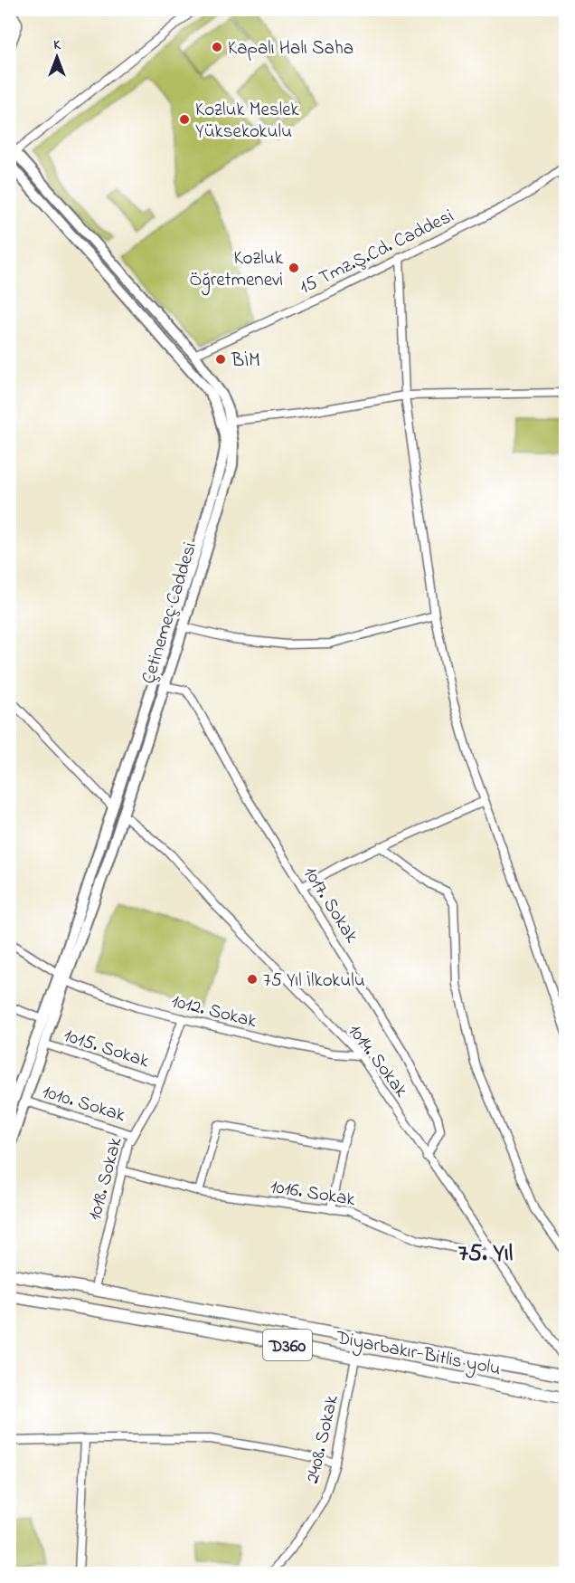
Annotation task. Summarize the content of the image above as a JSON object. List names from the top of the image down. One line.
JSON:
{"streets":{"highway":["D360","Diyarbakır-Bitlis yolu"],"main road":["Çetinemeç Caddesi"],"street":["15 Tmz.Ş.Cd. Caddesi","1017. Sokak","1012. Sokak","1015. Sokak","1014. Sokak","1010. Sokak","1018. Sokak","1016. Sokak","2408. Sokak"]},"crossings":[["15 Tmz.Ş.Cd. Caddesi","Çetinemeç Caddesi"],["Çetinemeç Caddesi","1017. Sokak"],["Çetinemeç Caddesi","1012. Sokak"],["Çetinemeç Caddesi","1015. Sokak"],["Çetinemeç Caddesi","1014. Sokak"],["Çetinemeç Caddesi","1010. Sokak"],["1017. Sokak","1014. Sokak"],["1012. Sokak","1014. Sokak"],["1012. Sokak","1018. Sokak"],["1015. Sokak","1018. Sokak"],["1014. Sokak","1016. Sokak"],["1010. Sokak","1018. Sokak"],["1018. Sokak","1016. Sokak"],["1018. Sokak","Diyarbakır-Bitlis yolu"],["Diyarbakır-Bitlis yolu","2408. Sokak"]],"districts":["75. Yıl"],"places":["Kapalı Halı Saha","Kozluk Meslek Yüksekokulu","Kozluk Öğretmenevi","BİM","75 Yıl İlkokulu"],"north":"top"}
